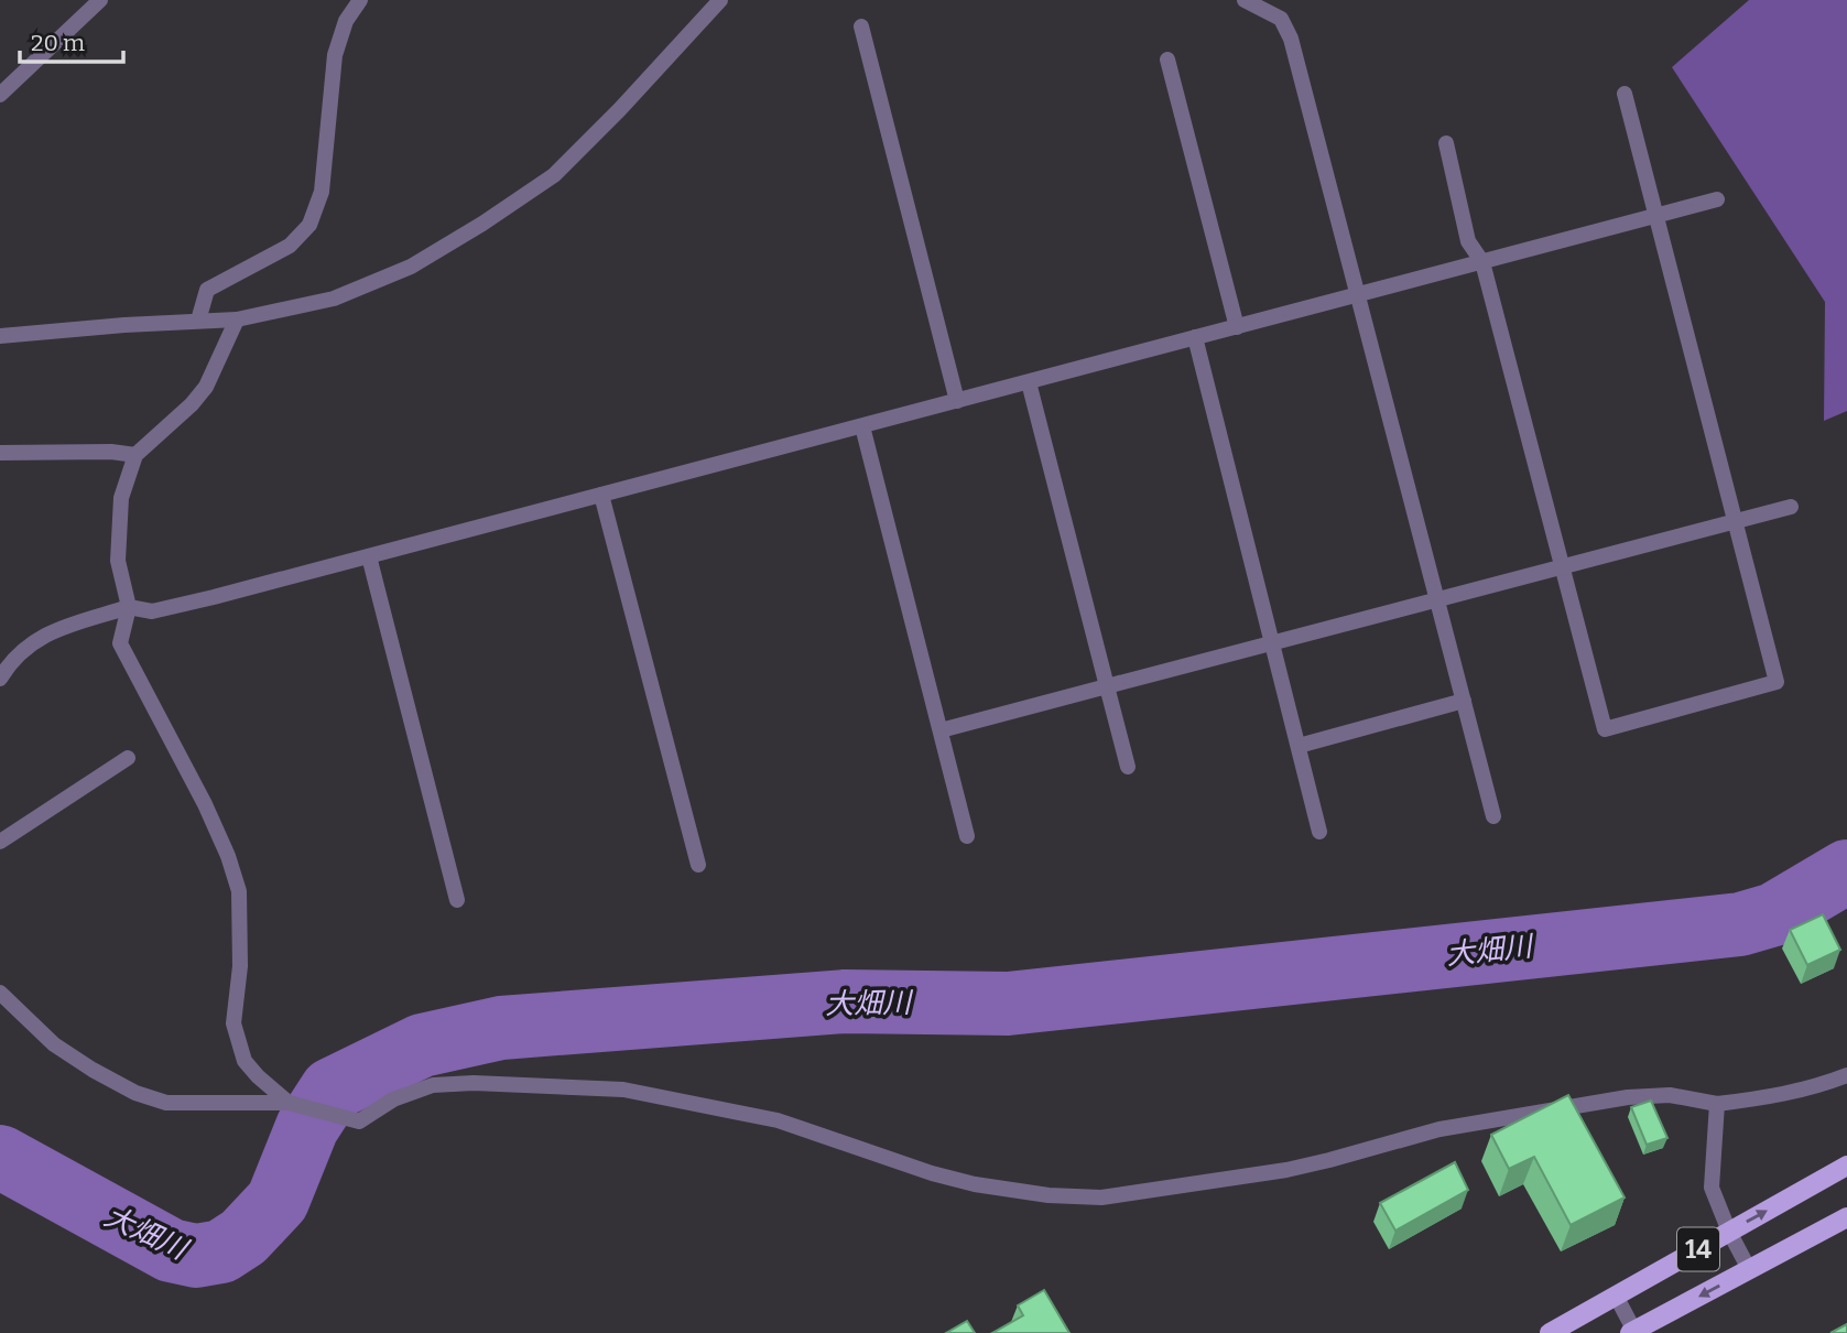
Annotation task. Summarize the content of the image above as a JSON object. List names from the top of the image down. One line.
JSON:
{"streets":{"main road":["14"]},"water":["大畑川"],"scale_bar":"20 m"}
